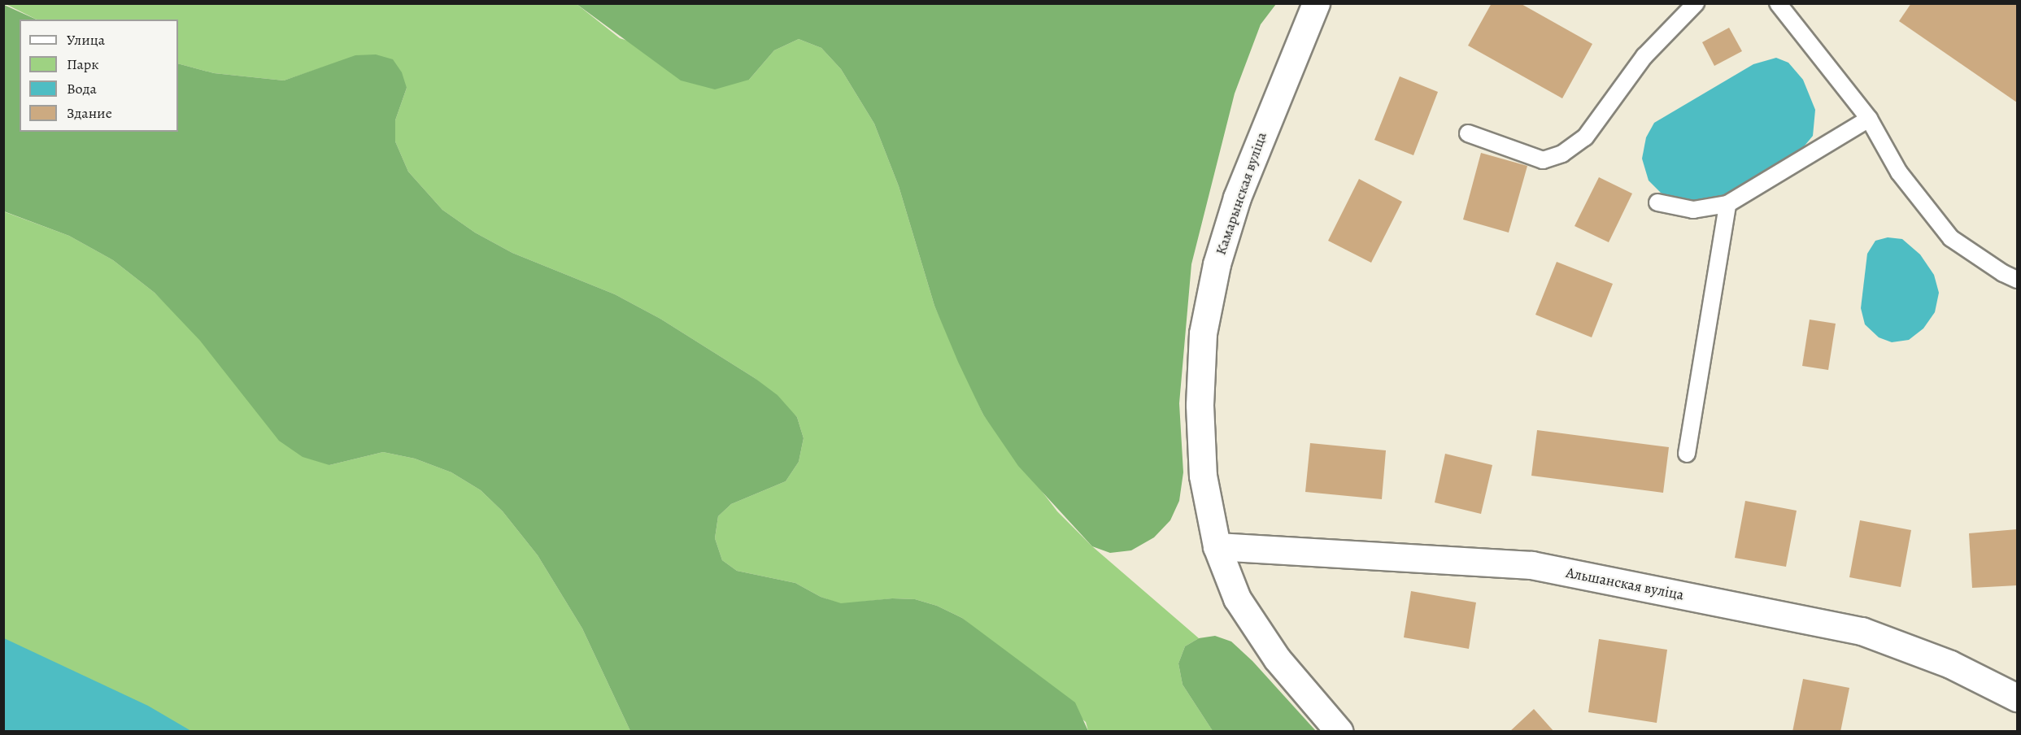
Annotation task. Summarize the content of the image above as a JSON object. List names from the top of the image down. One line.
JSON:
{"streets":{"street":["Камарынская вуліца","Альшанская вуліца"]},"crossings":[["Камарынская вуліца","Альшанская вуліца"]],"legend":["Улица","Парк","Вода","Здание"]}
